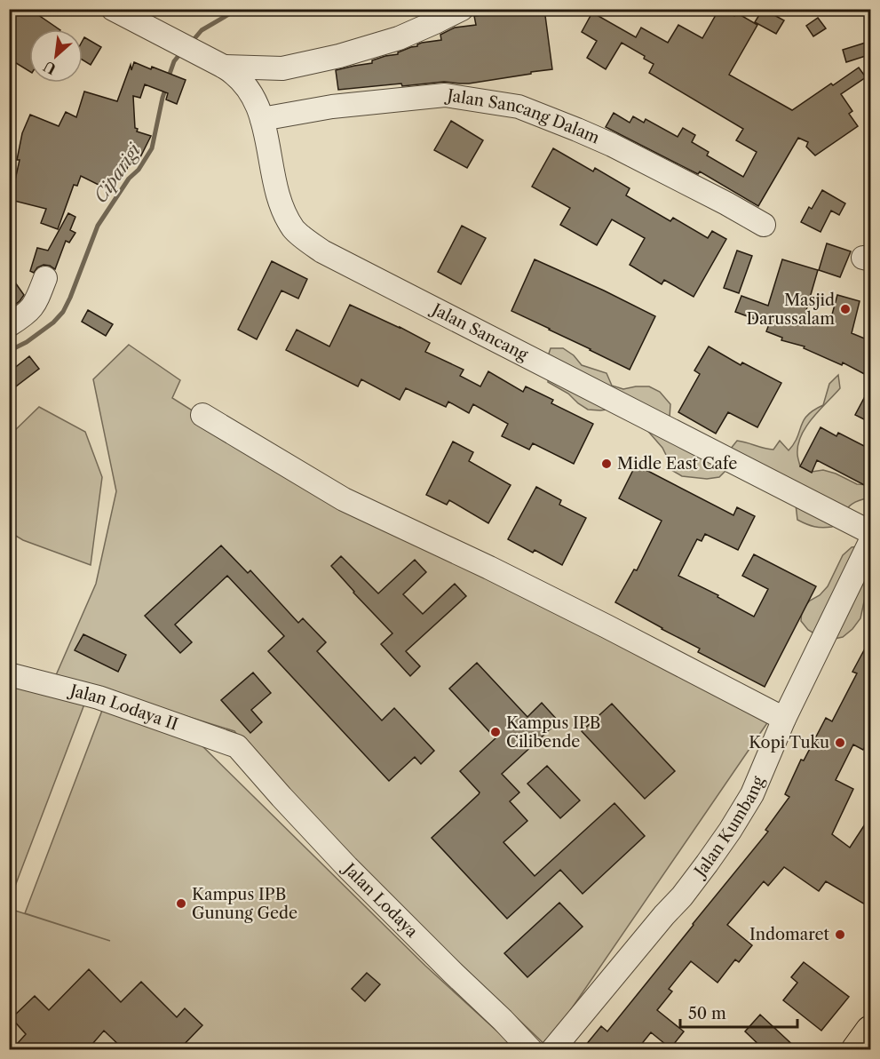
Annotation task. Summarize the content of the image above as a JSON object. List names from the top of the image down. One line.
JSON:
{"streets":{"street":["Jalan Sancang Dalam","Jalan Sancang","Jalan Lodaya II","Jalan Kumbang","Jalan Lodaya"]},"crossings":[["Jalan Sancang Dalam","Jalan Sancang"],["Jalan Lodaya II","Jalan Lodaya"]],"water":["Ciparigi"],"places":["Masjid Darussalam","Midle East Cafe","Kampus IPB Cilibende","Kopi Tuku","Kampus IPB Gunung Gede","Indomaret"],"scale_bar":"50 m","north":"bottom left"}
